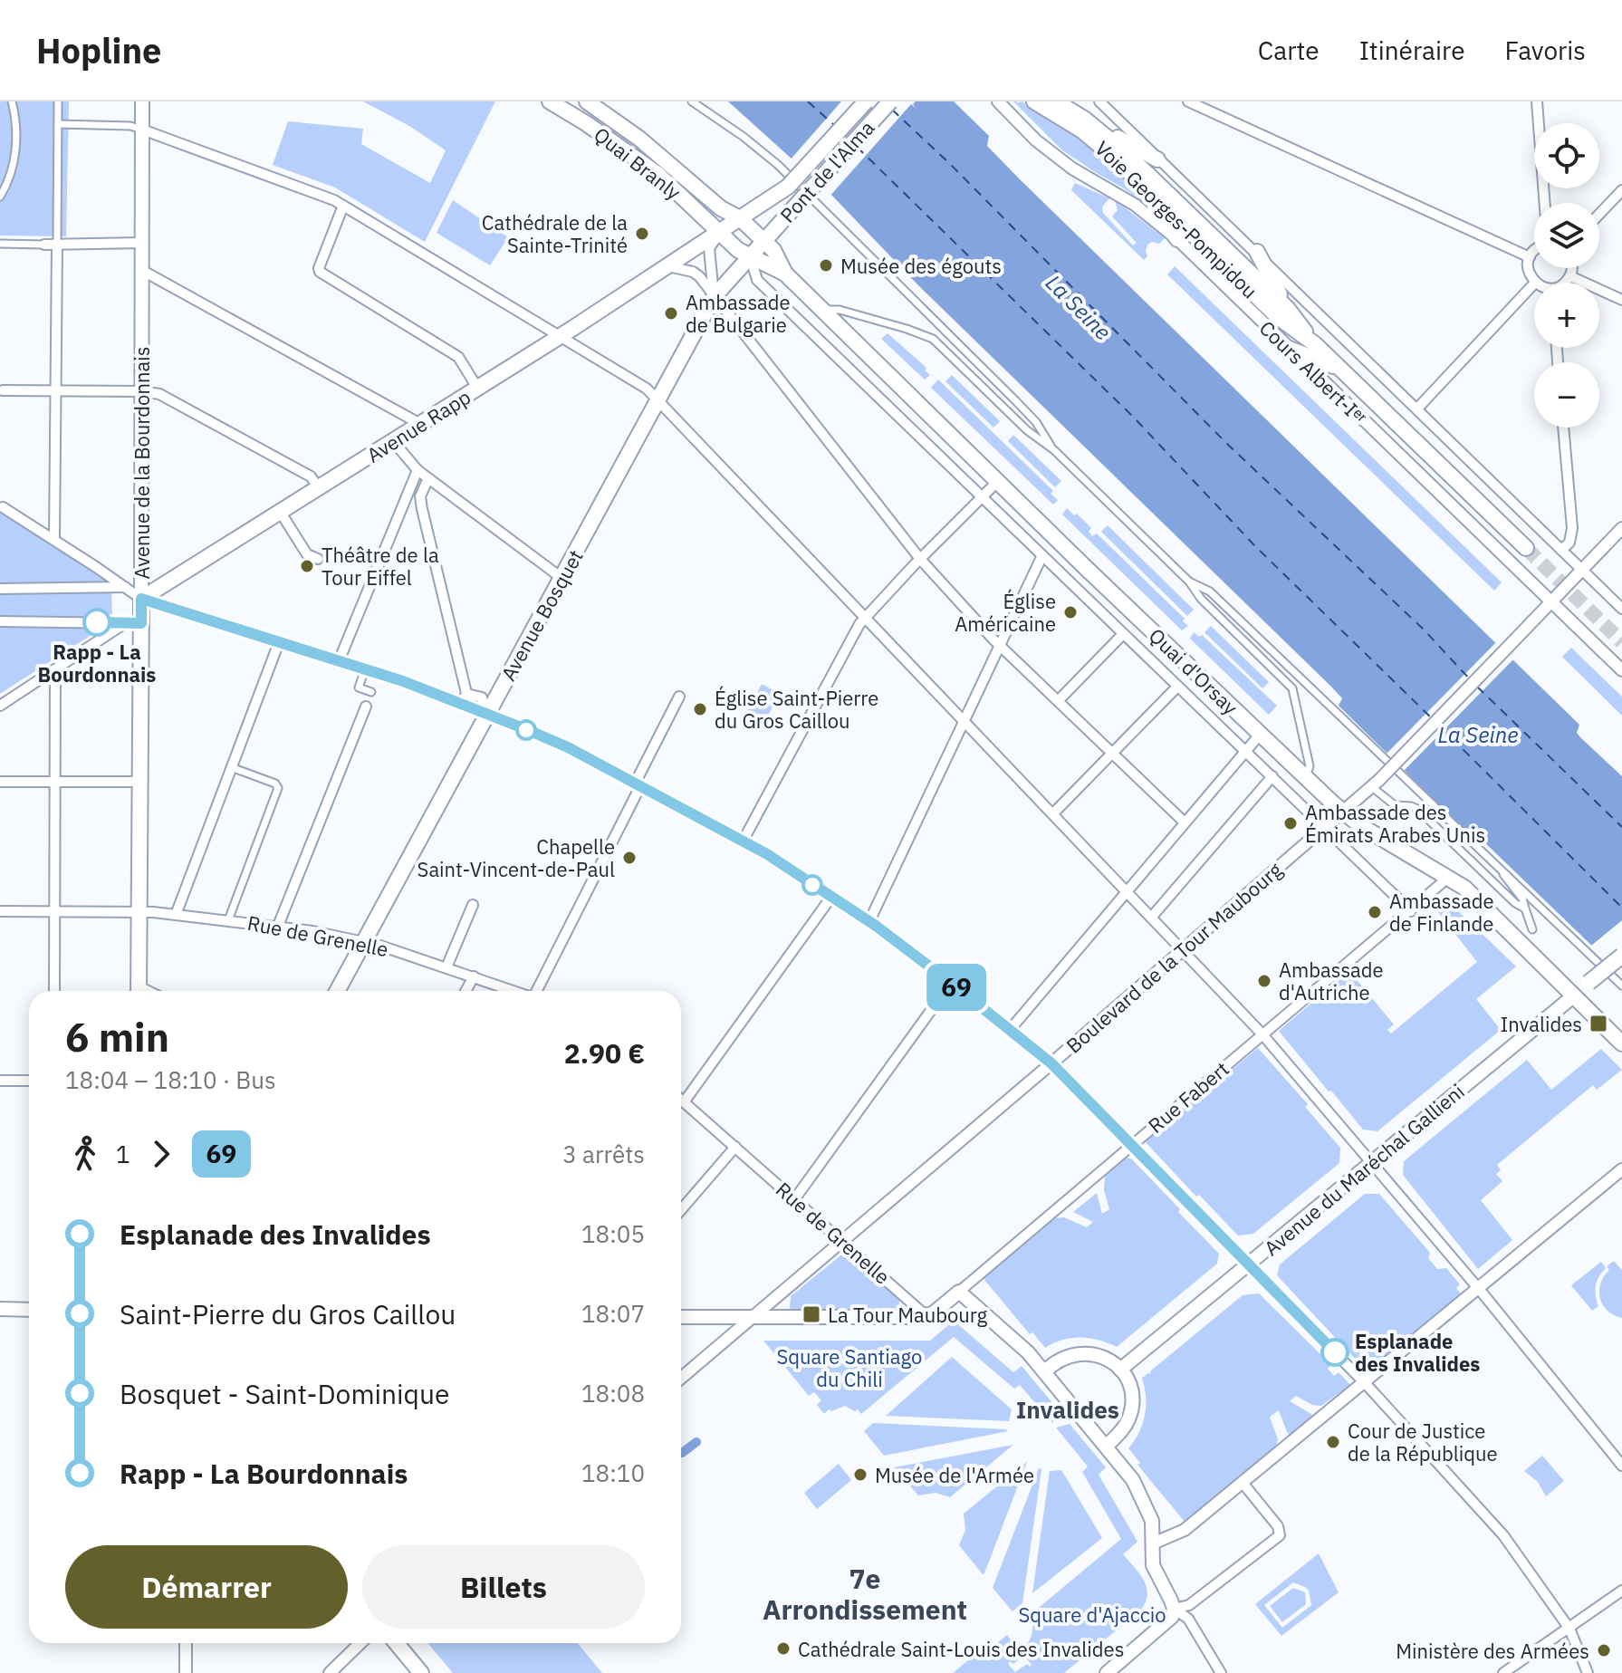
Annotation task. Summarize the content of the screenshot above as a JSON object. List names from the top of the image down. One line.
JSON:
{"streets":{"main road":["Quai Branly","Pont de l'Alma","Voie Georges-Pompidou","Avenue Rapp","Avenue de la Bourdonnais","Avenue Bosquet","Quai d'Orsay","Rue Fabert","Avenue du Maréchal Gallieni"],"street":["Cours Albert-Iᵉʳ","Rue de Grenelle","Boulevard de la Tour Maubourg"]},"crossings":[["Quai Branly","Pont de l'Alma"],["Quai Branly","Avenue Rapp"],["Quai Branly","Avenue Bosquet"],["Quai Branly","Quai d'Orsay"],["Pont de l'Alma","Avenue Rapp"],["Pont de l'Alma","Avenue Bosquet"],["Pont de l'Alma","Quai d'Orsay"],["Cours Albert-Iᵉʳ","Boulevard de la Tour Maubourg"],["Avenue Rapp","Avenue de la Bourdonnais"],["Avenue de la Bourdonnais","Rue de Grenelle"],["Avenue Bosquet","Quai d'Orsay"],["Avenue Bosquet","Rue de Grenelle"],["Quai d'Orsay","Boulevard de la Tour Maubourg"],["Quai d'Orsay","Rue Fabert"],["Quai d'Orsay","Avenue du Maréchal Gallieni"],["Rue de Grenelle","Boulevard de la Tour Maubourg"],["Rue de Grenelle","Rue Fabert"]],"districts":["Invalides","7e Arrondissement"],"water":["La Seine"],"parks":["Square Santiago du Chili","Square d'Ajaccio"],"places":{"other":["Cathédrale de la Sainte-Trinité","Musée des égouts","Ambassade de Bulgarie","Théâtre de la Tour Eiffel","Église Américaine","Rapp - La Bourdonnais","Église Saint-Pierre du Gros Caillou","Ambassade des Émirats Arabes Unis","Chapelle Saint-Vincent-de-Paul","Ambassade de Finlande","Ambassade d'Autriche","Esplanade des Invalides","Cour de Justice de la République","Musée de l'Armée","Cathédrale Saint-Louis des Invalides","Ministère des Armées"],"transit":["Invalides","La Tour Maubourg"]},"lines":["bus line 69"],"page":{"header":"Hopline","nav":["Carte","Itinéraire","Favoris"],"on_map":"69","map_buttons":["+","−"],"heading":["6 min","18:04 – 18:10 · Bus","2.90 €"],"legs":["1","69","3 arrêts"],"list":[{"name":"Esplanade des Invalides","value":"18:05"},{"name":"Saint-Pierre du Gros Caillou","value":"18:07"},{"name":"Bosquet - Saint-Dominique","value":"18:08"},{"name":"Rapp - La Bourdonnais","value":"18:10"}],"buttons":["Démarrer","Billets"]}}
